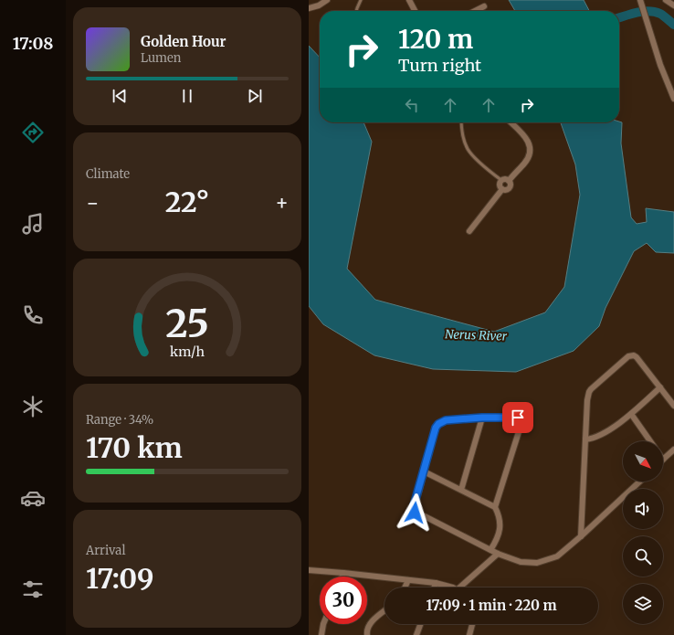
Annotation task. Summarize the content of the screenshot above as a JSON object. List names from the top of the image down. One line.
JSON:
{"water":["Nerus River"],"north":"bottom right","page":{"tabs":"17:08","turn":["120 m","Turn right"],"song":["Golden Hour","Lumen"],"tile":["Climate",["Range · 34%","170 km"],["Arrival","17:09"]],"heat":["−","22°","+"],"limit":"30","trip":"17:09 · 1 min · 220 m","gauge":["25","km/h"]}}
